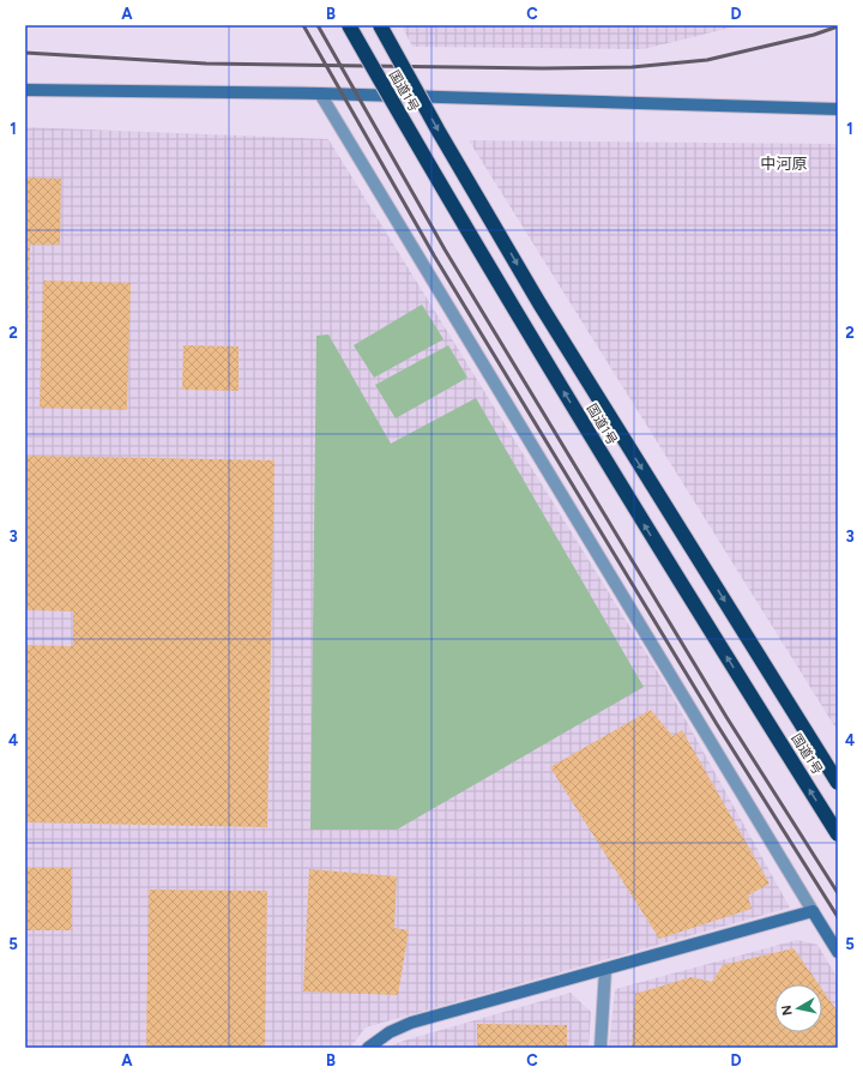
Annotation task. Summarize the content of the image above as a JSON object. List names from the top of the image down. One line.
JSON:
{"streets":{"highway":["国道1号"]},"districts":["中河原"],"north":"left","grid":{"columns":["A","B","C","D"],"rows":["1","2","3","4","5"]}}
